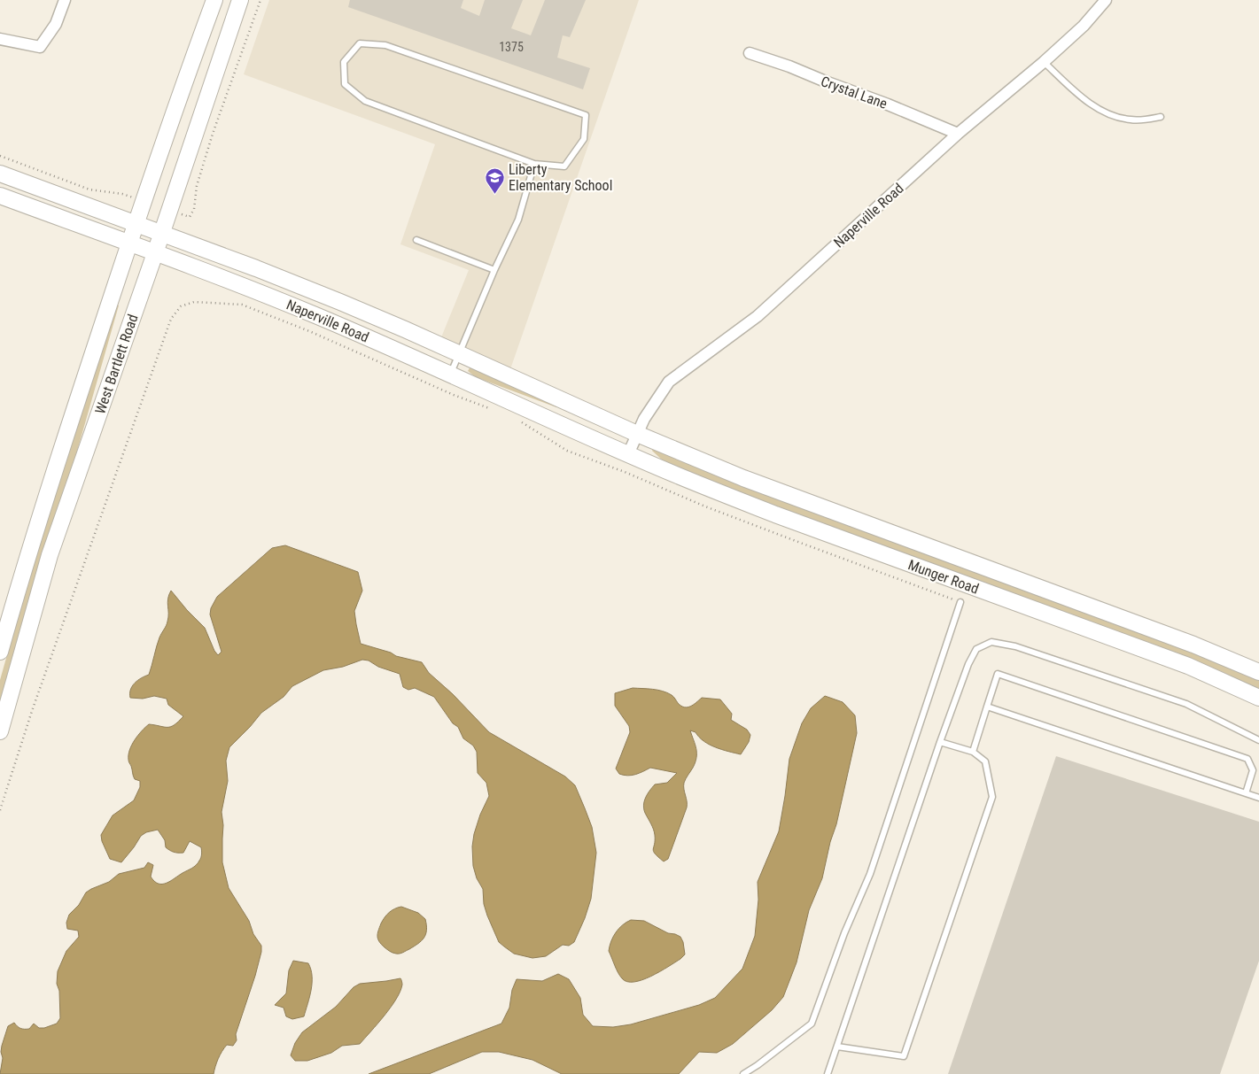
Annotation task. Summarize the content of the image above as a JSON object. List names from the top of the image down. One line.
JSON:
{"streets":{"street":["Crystal Lane","Naperville Road","West Bartlett Road","Munger Road"]},"crossings":[["Crystal Lane","Naperville Road"],["Naperville Road","West Bartlett Road"],["Naperville Road","Munger Road"]],"places":{"school or university":["Liberty Elementary School"]},"house_numbers":["1375"]}
